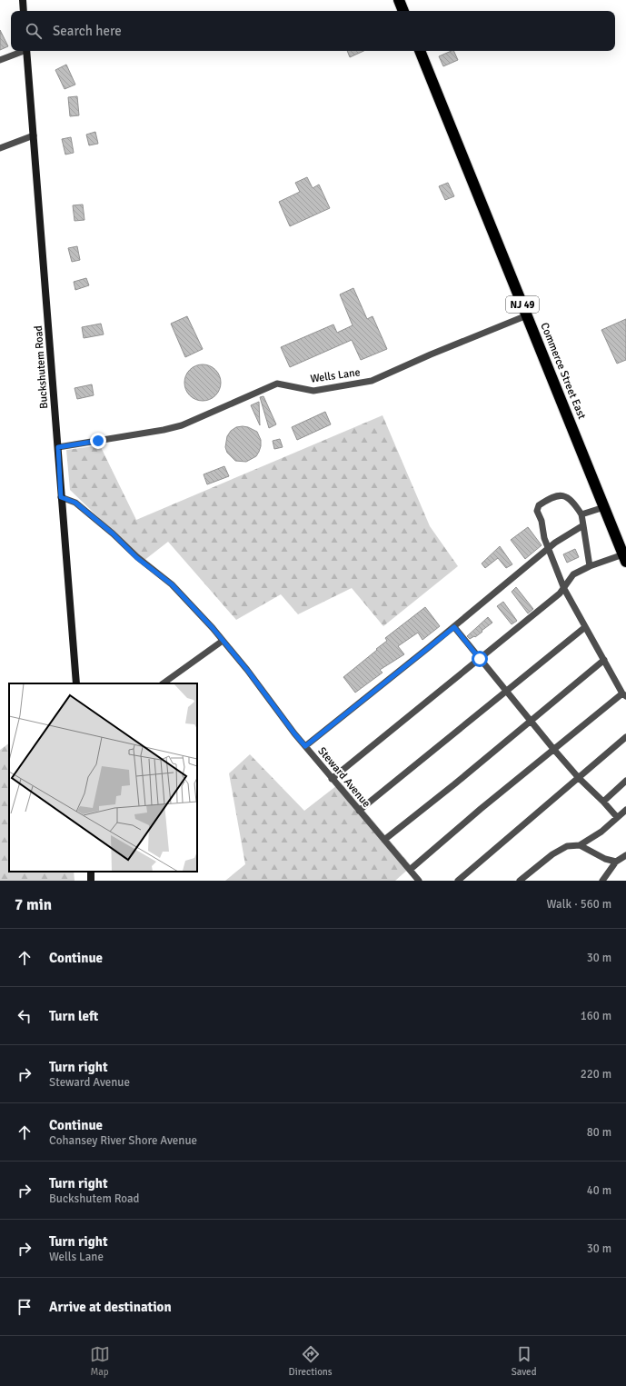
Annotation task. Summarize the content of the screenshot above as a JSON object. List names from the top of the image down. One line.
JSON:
{"streets":{"highway":["NJ 49","Commerce Street East"],"main road":["Buckshutem Road"],"street":["Wells Lane","Steward Avenue"]},"crossings":[["Buckshutem Road","Wells Lane"],["Buckshutem Road","Steward Avenue"],["Commerce Street East","Wells Lane"]],"page":{"search":"Search here","heading":["7 min","Walk · 560 m"],"list":[["Continue","30 m"],["Turn left","160 m"],["Turn right","Steward Avenue","220 m"],["Continue","Cohansey River Shore Avenue","80 m"],["Turn right","Buckshutem Road","40 m"],["Turn right","Wells Lane","30 m"],"Arrive at destination"],"nav":["Map","Directions","Saved"]}}
